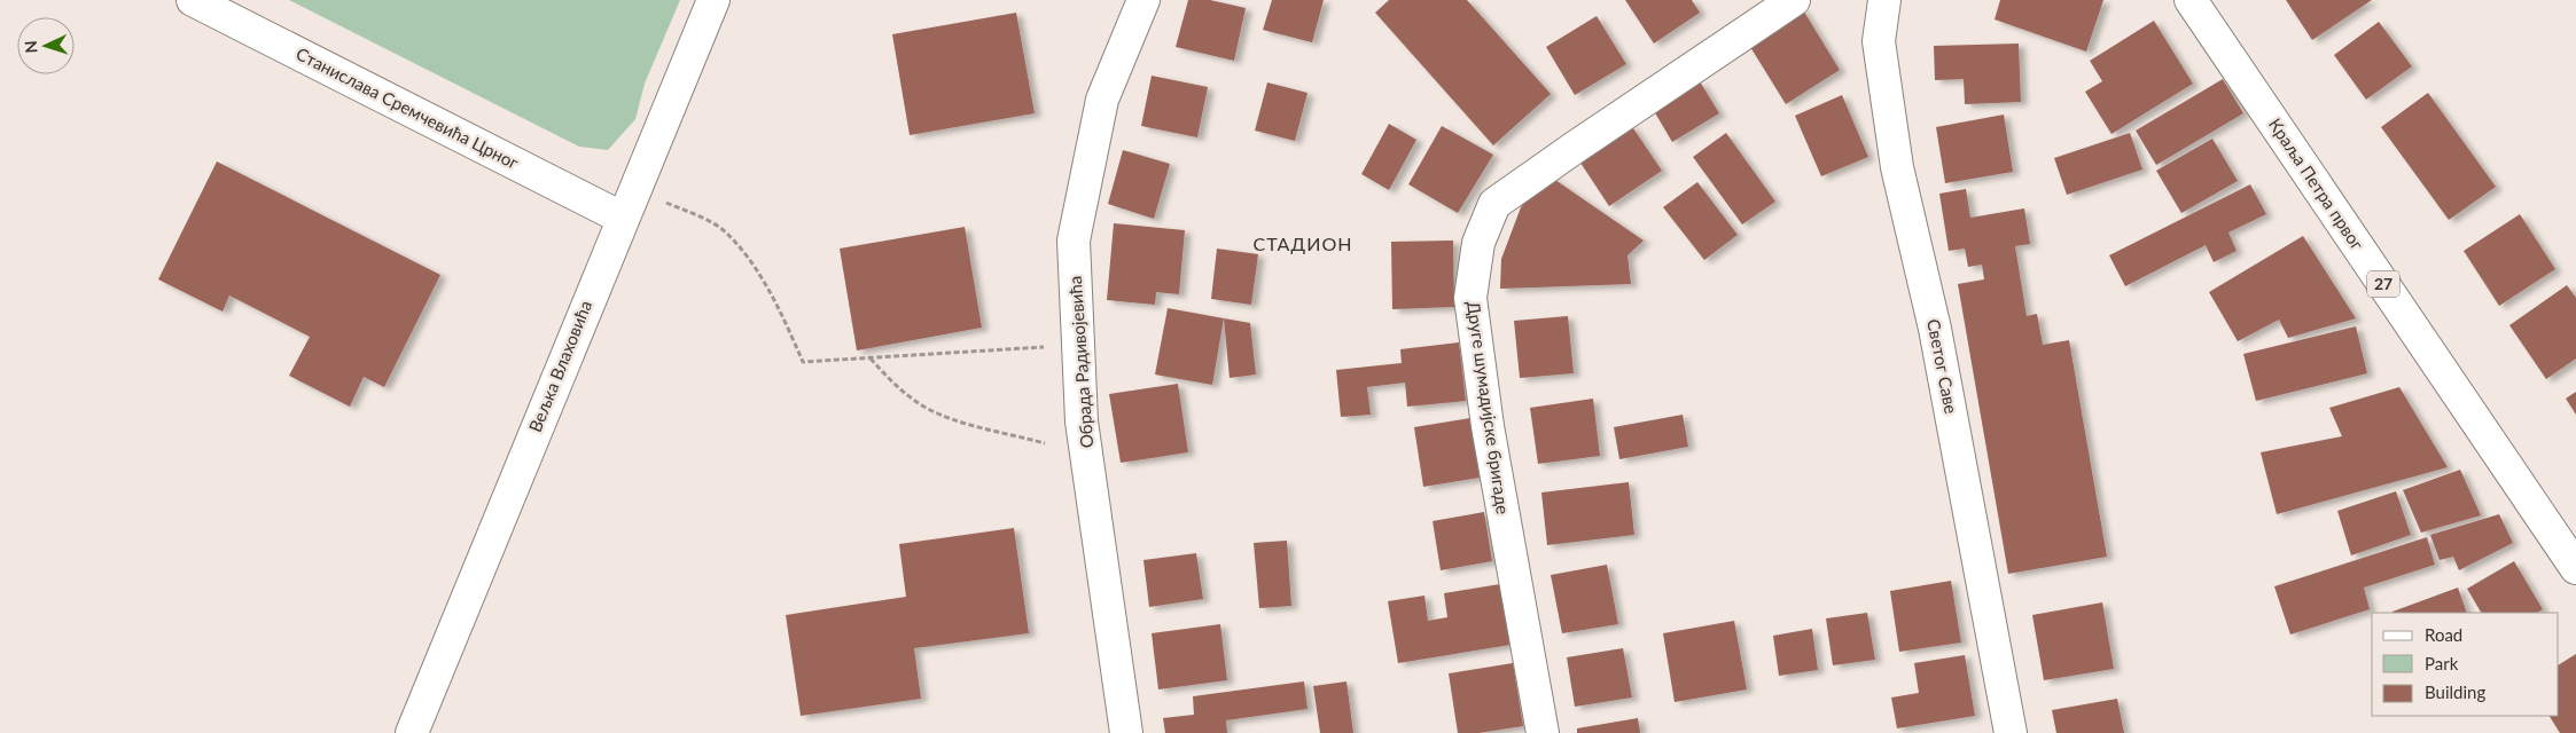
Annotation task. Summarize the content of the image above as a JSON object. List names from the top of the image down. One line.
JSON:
{"streets":{"street":["Станислава Сремчевића Црног","Краља Петра првог","27","Обрада Радивојевића","Вељка Влаховића","Светог Саве","Друге шумадијске бригаде"]},"crossings":[["Станислава Сремчевића Црног","Вељка Влаховића"]],"districts":["СТАДИОН"],"legend":["Road","Park","Building"],"north":"left"}
